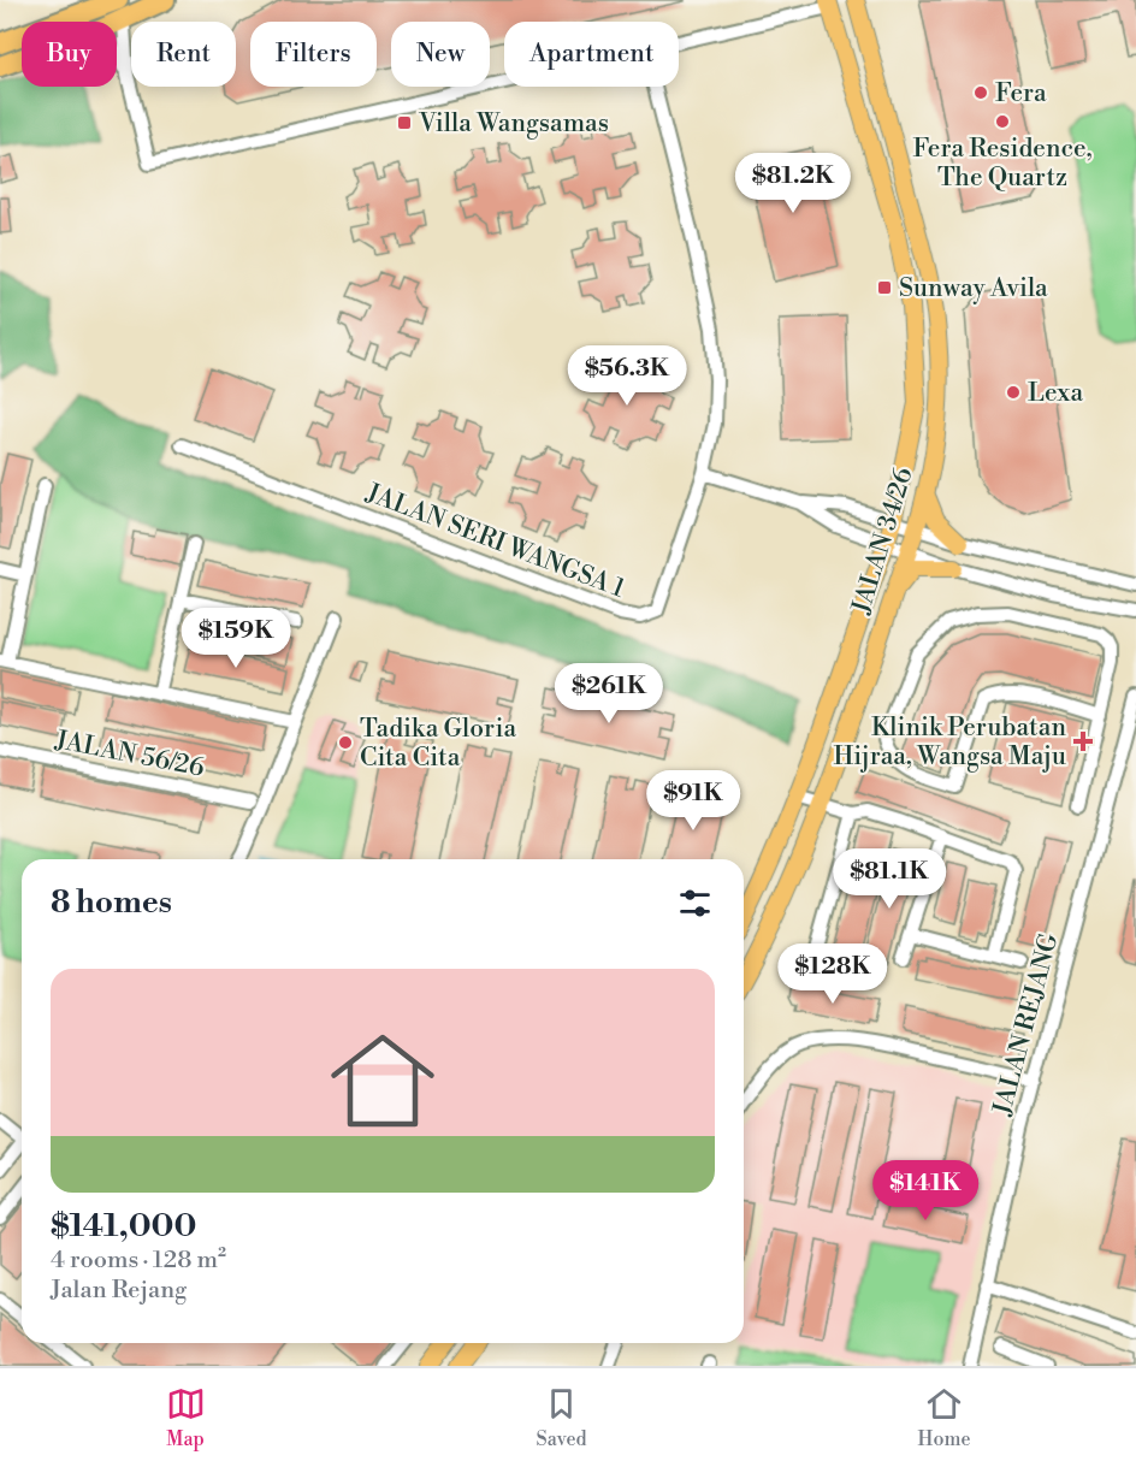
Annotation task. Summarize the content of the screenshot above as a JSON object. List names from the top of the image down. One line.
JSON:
{"streets":{"main road":["JALAN 34/26"],"street":["JALAN SERI WANGSA 1","JALAN 56/26","JALAN REJANG"]},"places":{"other":["Fera","Fera Residence, The Quartz","Lexa","Tadika Gloria Cita Cita"],"transit":["Villa Wangsamas","Sunway Avila"],"health":["Klinik Perubatan Hijraa, Wangsa Maju"]},"page":{"chip":["Buy","Rent","Filters","New","Apartment"],"price":["$81.2K","$56.3K","$159K","$261K","$91K","$81.1K","$128K","$141K"],"heading":"8 homes","list":[{"name":"$141,000","note":"4 rooms · 128 m² · Jalan Rejang"}],"tabs":["Map","Saved","Home"]}}
